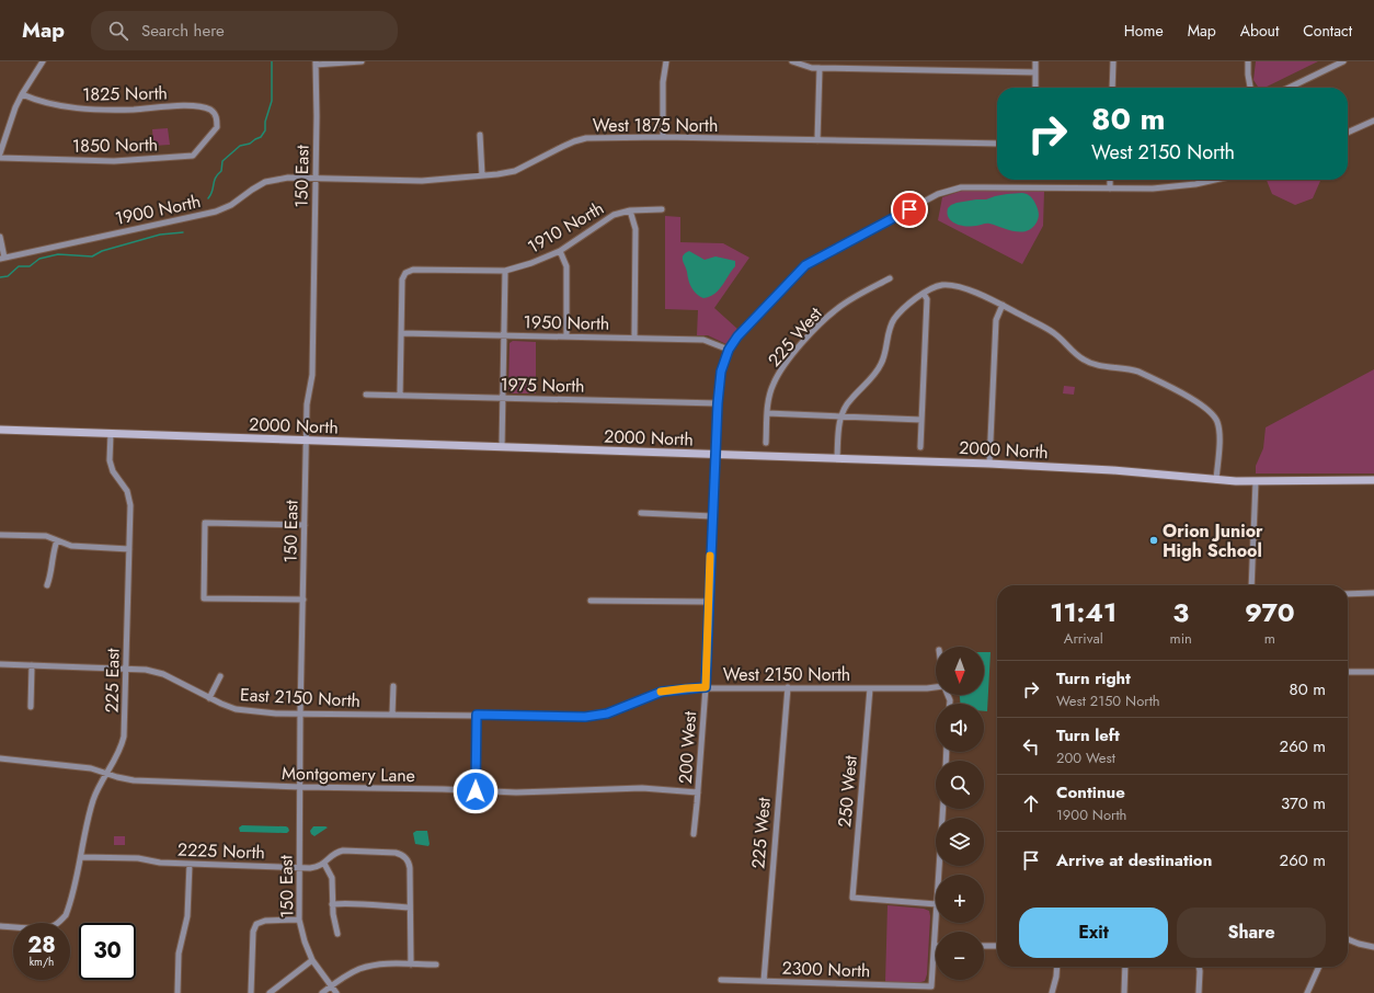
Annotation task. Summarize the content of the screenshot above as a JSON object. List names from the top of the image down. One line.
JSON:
{"streets":{"street":["1825 North","West 1875 North","1850 North","150 East","1900 North","1910 North","1950 North","225 West","1975 North","2000 North","West 2150 North","225 East","East 2150 North","200 West","Montgomery Lane","250 West","2225 North","2300 North"]},"crossings":[["1825 North","1850 North"],["West 1875 North","150 East"],["West 1875 North","1900 North"],["150 East","1900 North"],["150 East","2000 North"],["150 East","East 2150 North"],["150 East","Montgomery Lane"],["150 East","2225 North"],["1910 North","1950 North"],["1950 North","200 West"],["225 West","West 2150 North"],["225 West","2300 North"],["1975 North","200 West"],["2000 North","225 East"],["2000 North","200 West"],["West 2150 North","East 2150 North"],["West 2150 North","200 West"],["West 2150 North","250 West"],["225 East","East 2150 North"],["225 East","Montgomery Lane"],["225 East","2225 North"],["200 West","Montgomery Lane"]],"places":["Orion Junior High School"],"north":"bottom","page":{"header":"Map","search":"Search here","nav":["Home","Map","About","Contact"],"turn":["80 m","West 2150 North"],"eta":["11:41","Arrival","3","min","970","m"],"map_buttons":["+","−"],"list":[{"name":"Turn right","note":"West 2150 North","value":"80 m"},{"name":"Turn left","note":"200 West","value":"260 m"},{"name":"Continue","note":"1900 North","value":"370 m"},{"name":"Arrive at destination","value":"260 m"}],"buttons":["Exit","Share"],"speed":"28 km/h","limit":"30"}}
